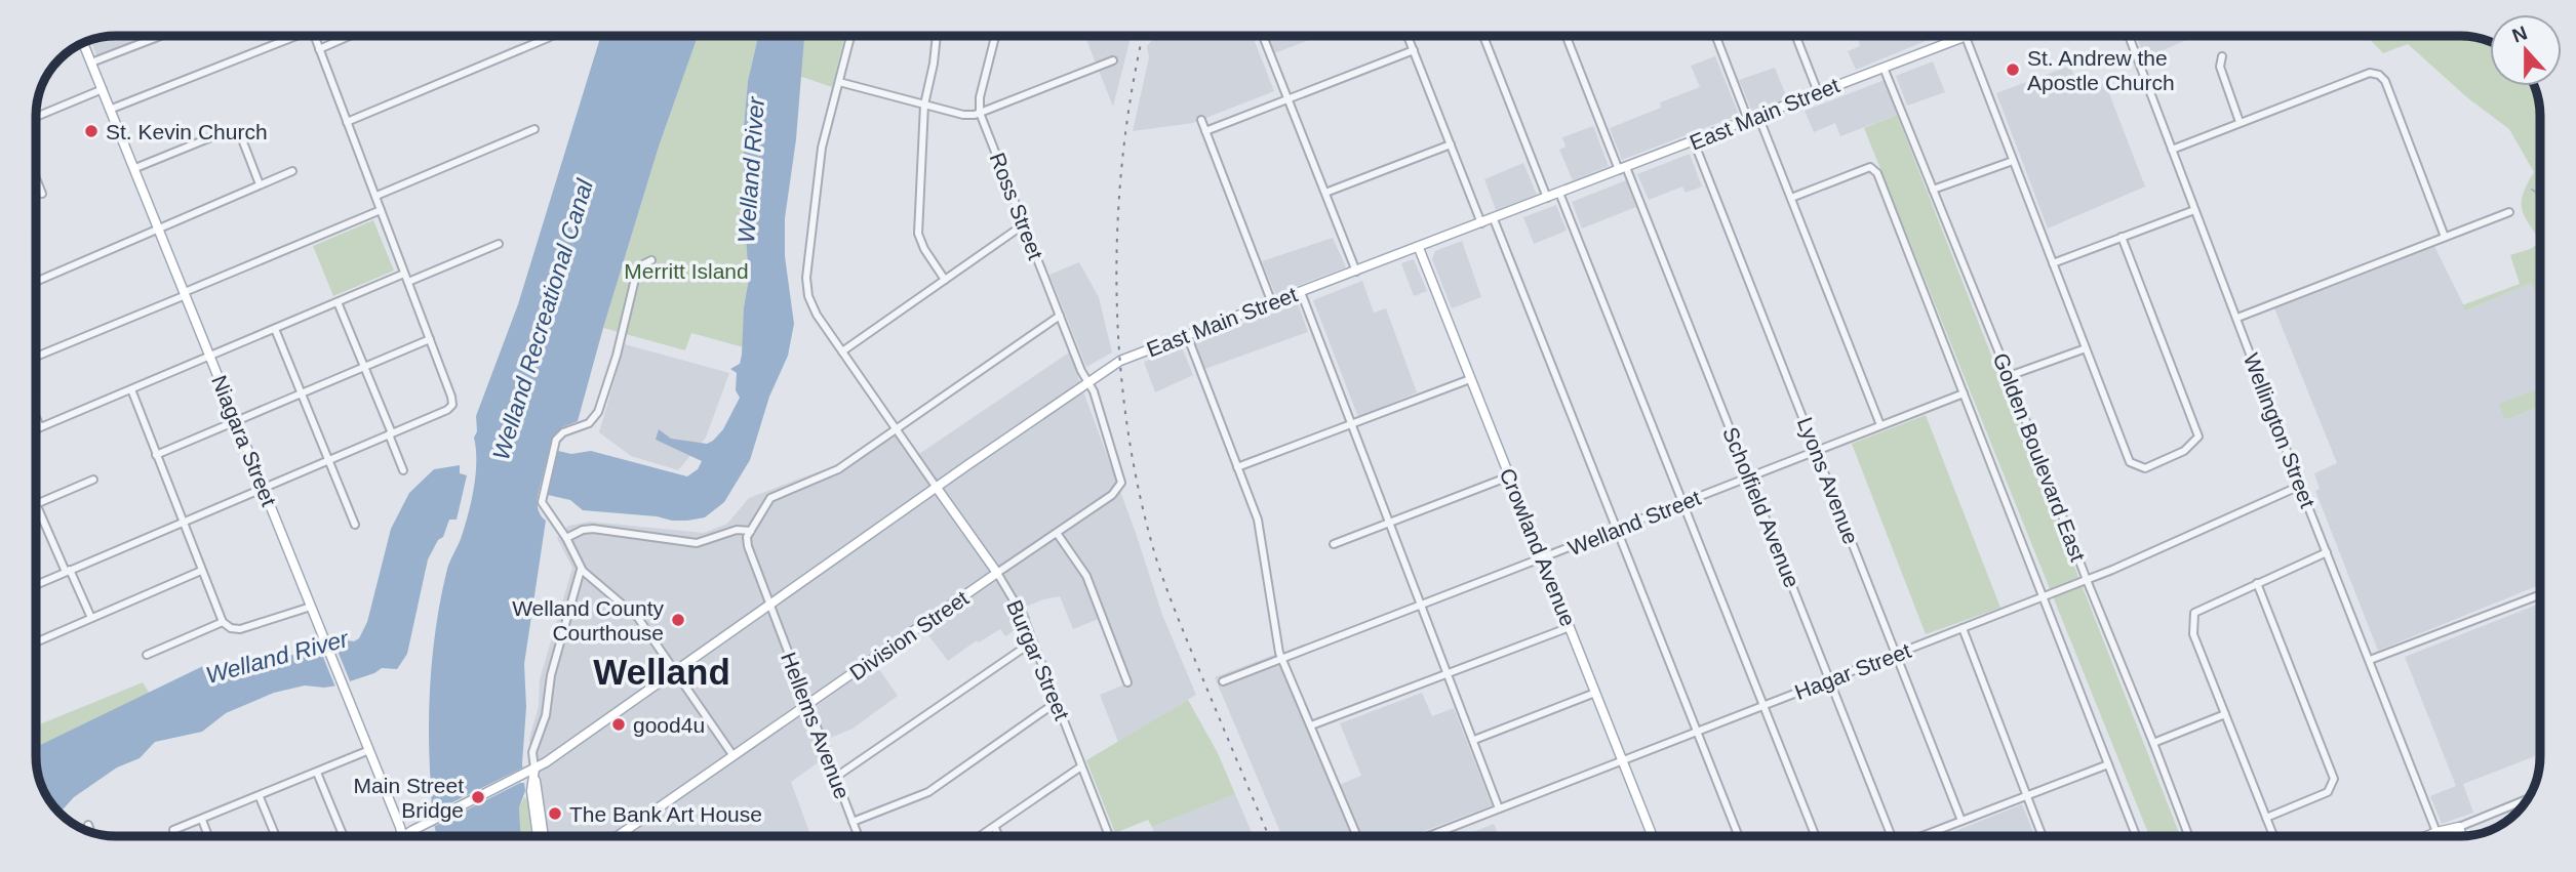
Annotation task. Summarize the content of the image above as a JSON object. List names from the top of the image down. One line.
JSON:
{"streets":{"main road":["East Main Street","Niagara Street","Crowland Avenue","Division Street","Burgar Street"],"street":["Ross Street","Wellington Street","Golden Boulevard East","Lyons Avenue","Scholfield Avenue","Welland Street","Hagar Street","Hellems Avenue"]},"crossings":[["East Main Street","Ross Street"],["East Main Street","Golden Boulevard East"],["East Main Street","Lyons Avenue"],["East Main Street","Scholfield Avenue"],["East Main Street","Crowland Avenue"],["East Main Street","Division Street"],["East Main Street","Burgar Street"],["East Main Street","Hellems Avenue"],["Ross Street","Division Street"],["Wellington Street","Hagar Street"],["Golden Boulevard East","Hagar Street"],["Lyons Avenue","Welland Street"],["Lyons Avenue","Hagar Street"],["Scholfield Avenue","Welland Street"],["Scholfield Avenue","Hagar Street"],["Welland Street","Crowland Avenue"],["Crowland Avenue","Hagar Street"],["Division Street","Burgar Street"],["Division Street","Hellems Avenue"]],"districts":["Welland"],"water":["Welland River","Welland Recreational Canal"],"parks":["Merritt Island"],"places":["St. Andrew the Apostle Church","St. Kevin Church","Welland County Courthouse","good4u","Main Street Bridge","The Bank Art House"],"north":"top"}
